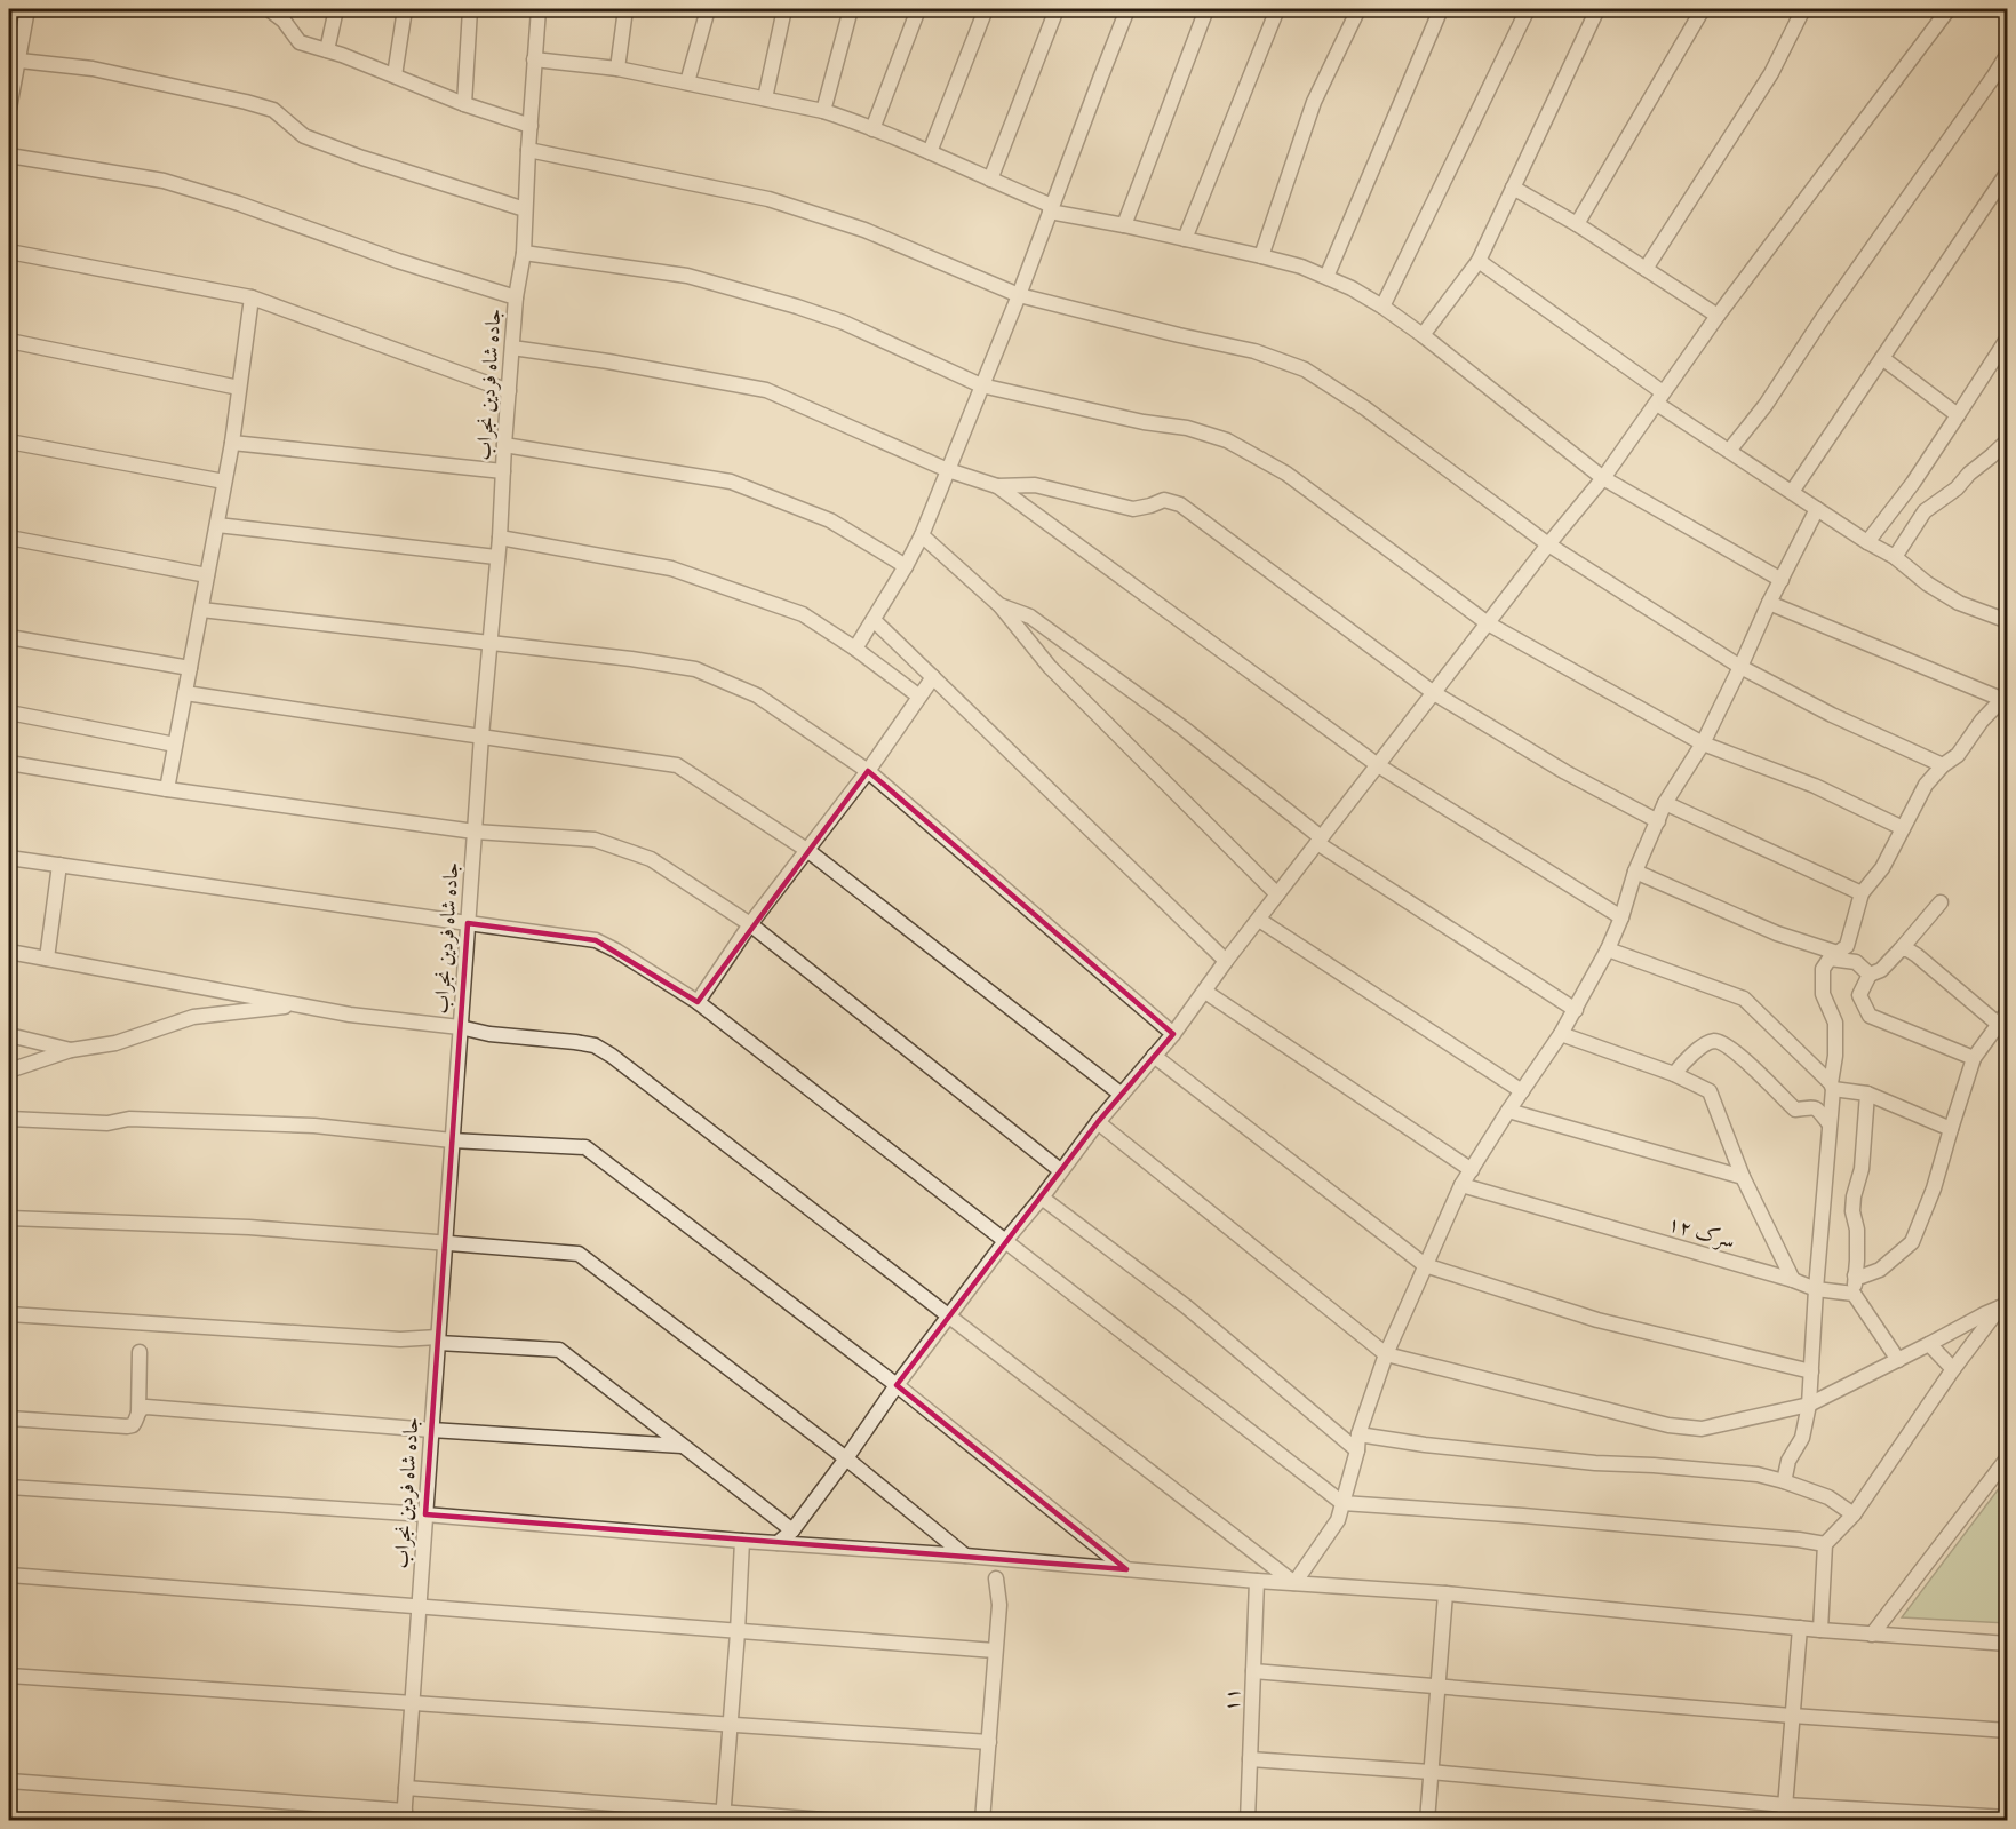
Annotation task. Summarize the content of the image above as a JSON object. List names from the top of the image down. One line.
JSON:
{"streets":{"street":["جاده شاه فردین نجراب","سرک ۱۲","۱۱"]}}
